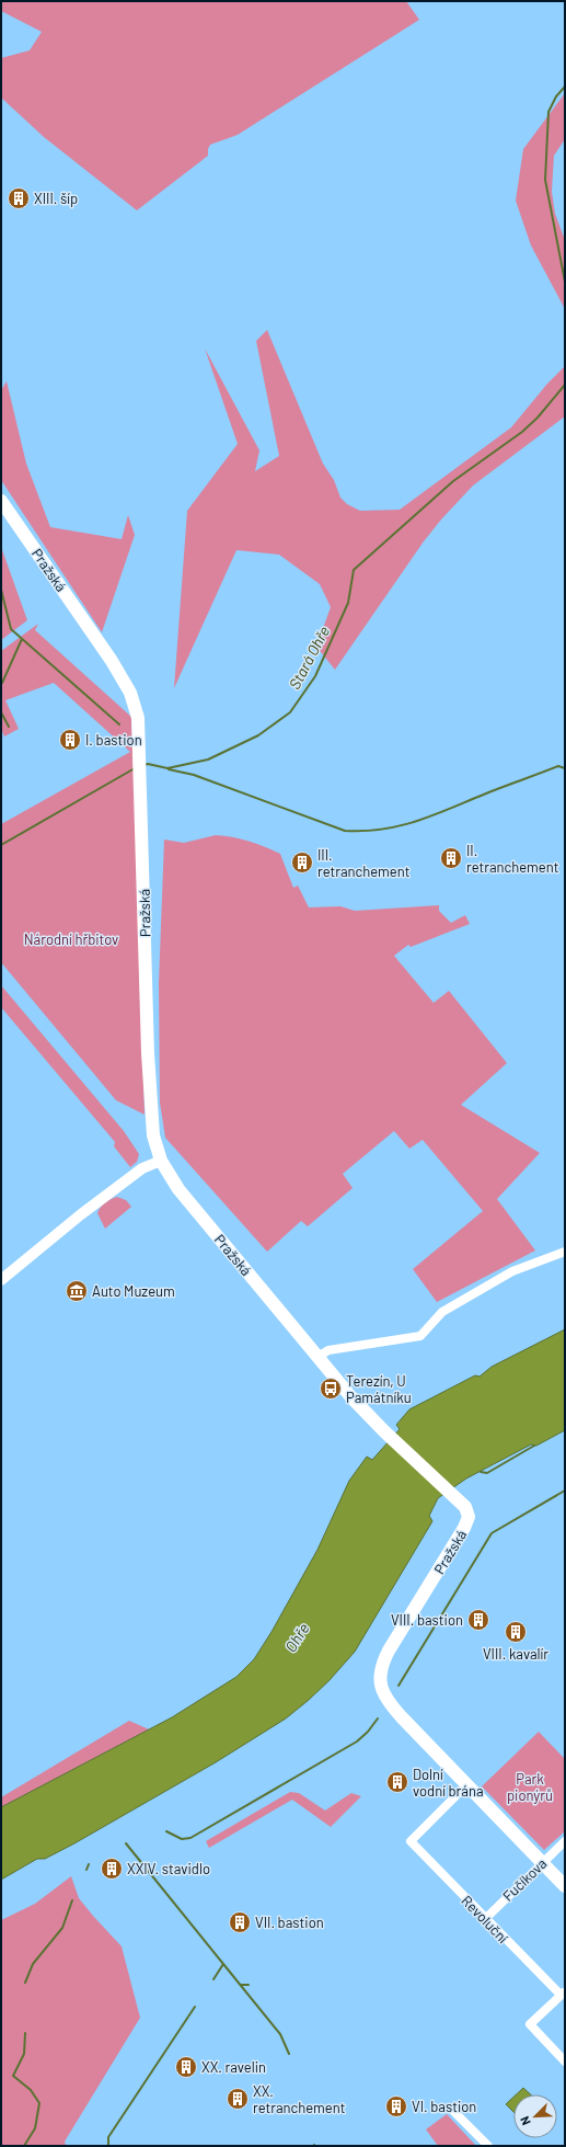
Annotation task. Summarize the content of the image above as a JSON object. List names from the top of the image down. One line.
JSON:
{"streets":{"main road":["Pražská"],"street":["Fučíkova","Revoluční"]},"crossings":[["Pražská","Fučíkova"],["Pražská","Revoluční"],["Fučíkova","Revoluční"]],"water":["Stará Ohře","Ohře"],"parks":["Národní hřbitov","Park pionýrů"],"places":{"building":["XIII. šíp","I. bastion","II. retranchement","III. retranchement","VIII. bastion","VIII. kavalír","Dolní vodní brána","XXIV. stavidlo","VII. bastion","XX. ravelin","XX. retranchement","VI. bastion"],"museum":["Auto Muzeum"],"bus stop":["Terezín, U Památníku"]},"north":"bottom left"}
